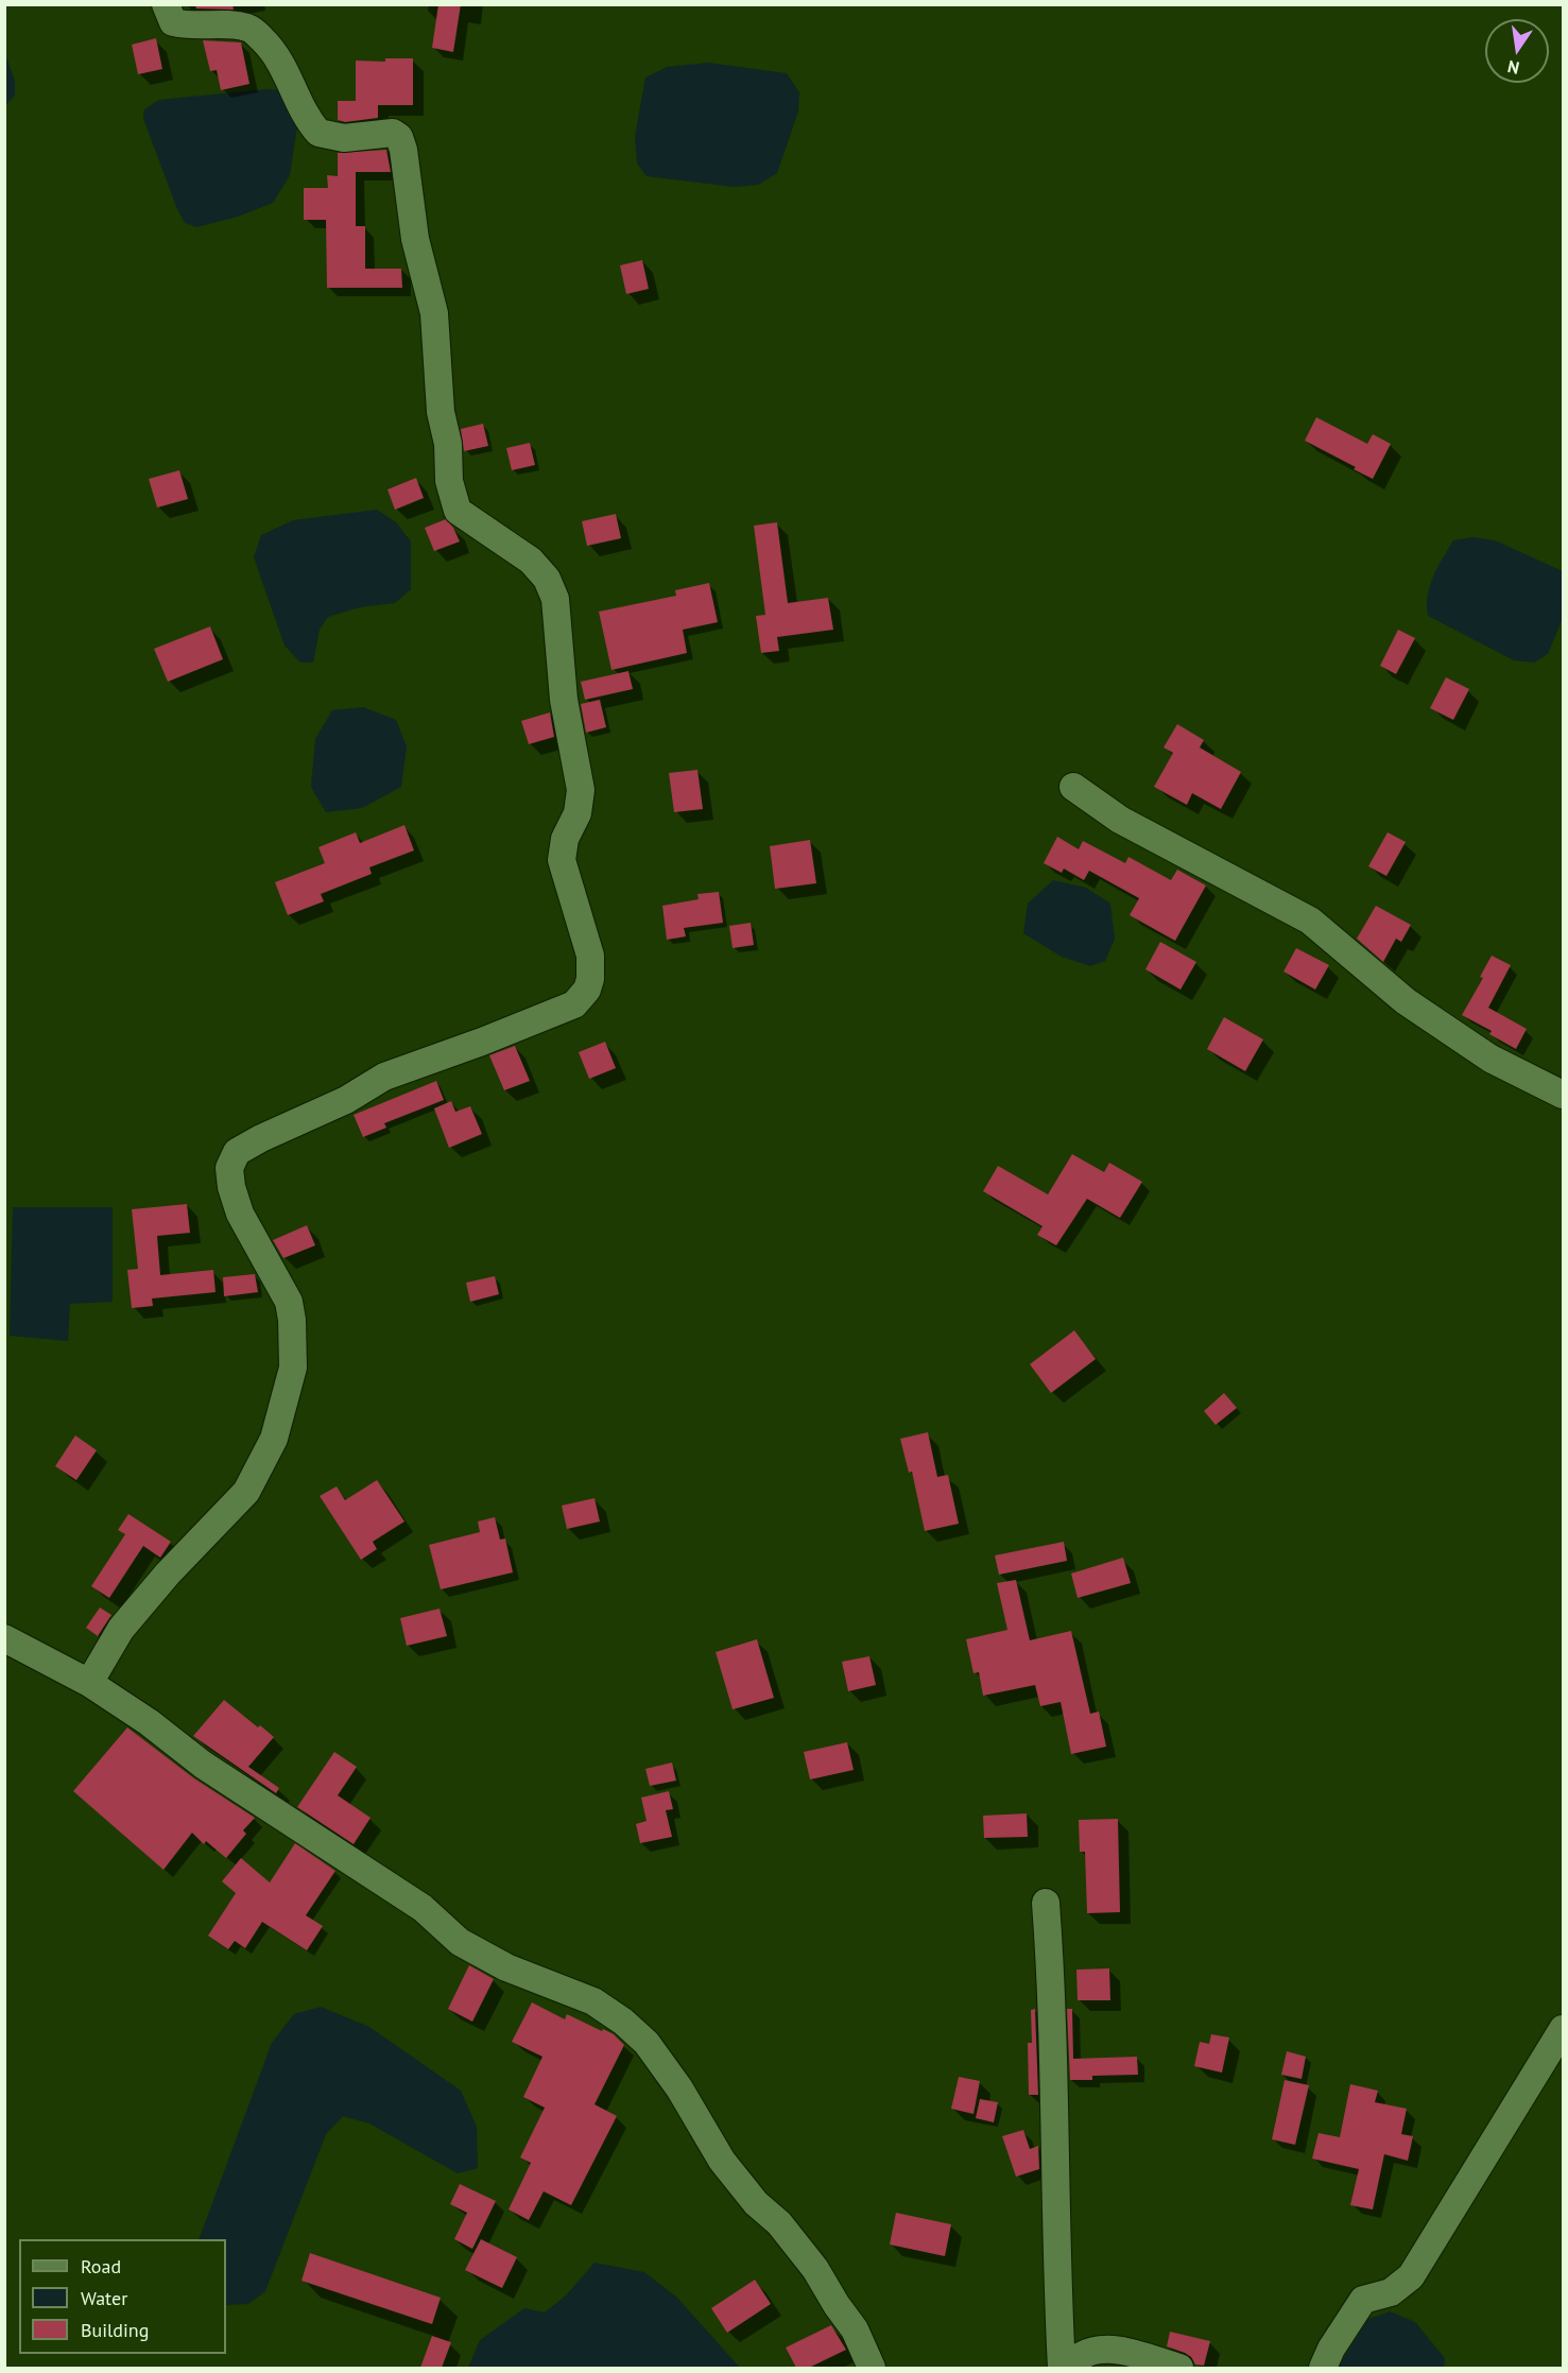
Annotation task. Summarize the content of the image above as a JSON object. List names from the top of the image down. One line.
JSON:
{"legend":["Road","Water","Building"],"north":"bottom"}
